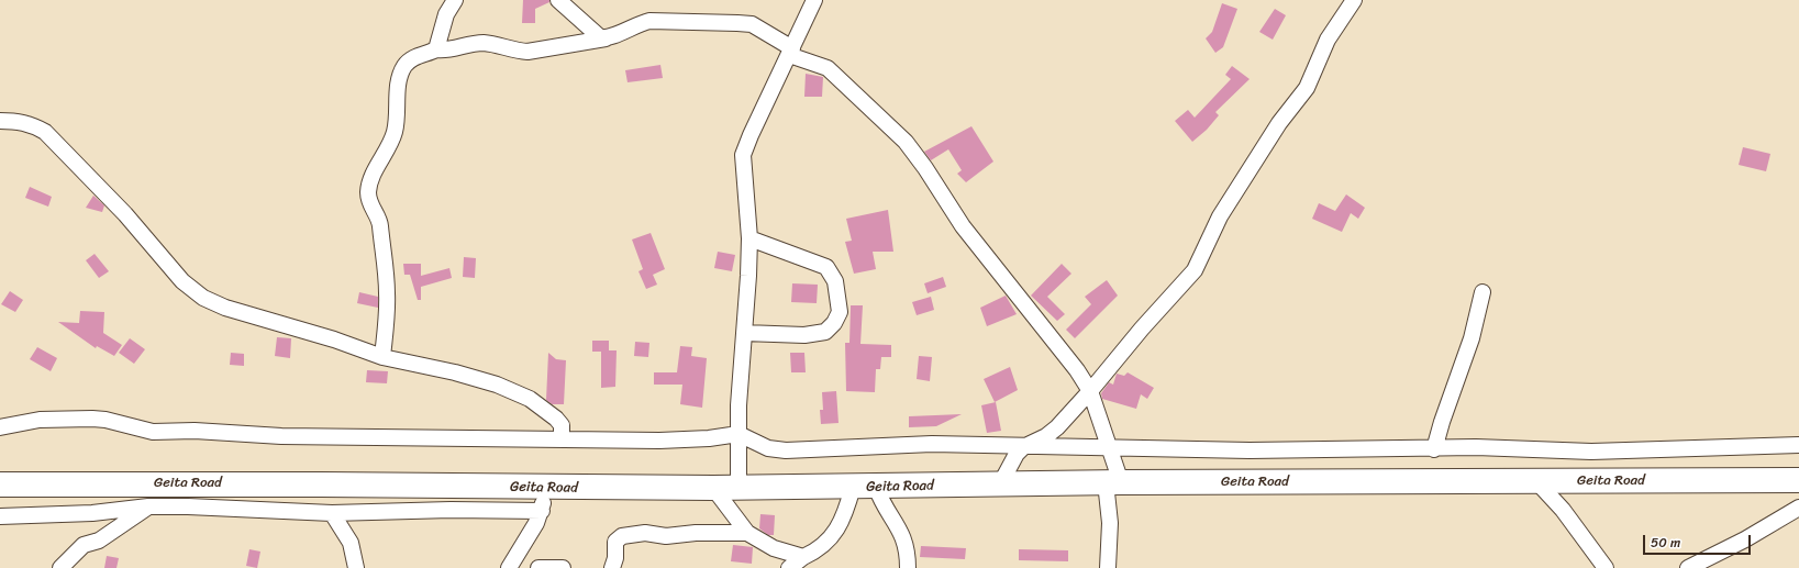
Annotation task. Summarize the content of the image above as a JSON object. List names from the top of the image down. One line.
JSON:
{"streets":{"highway":["Geita Road"]},"scale_bar":"50 m"}
